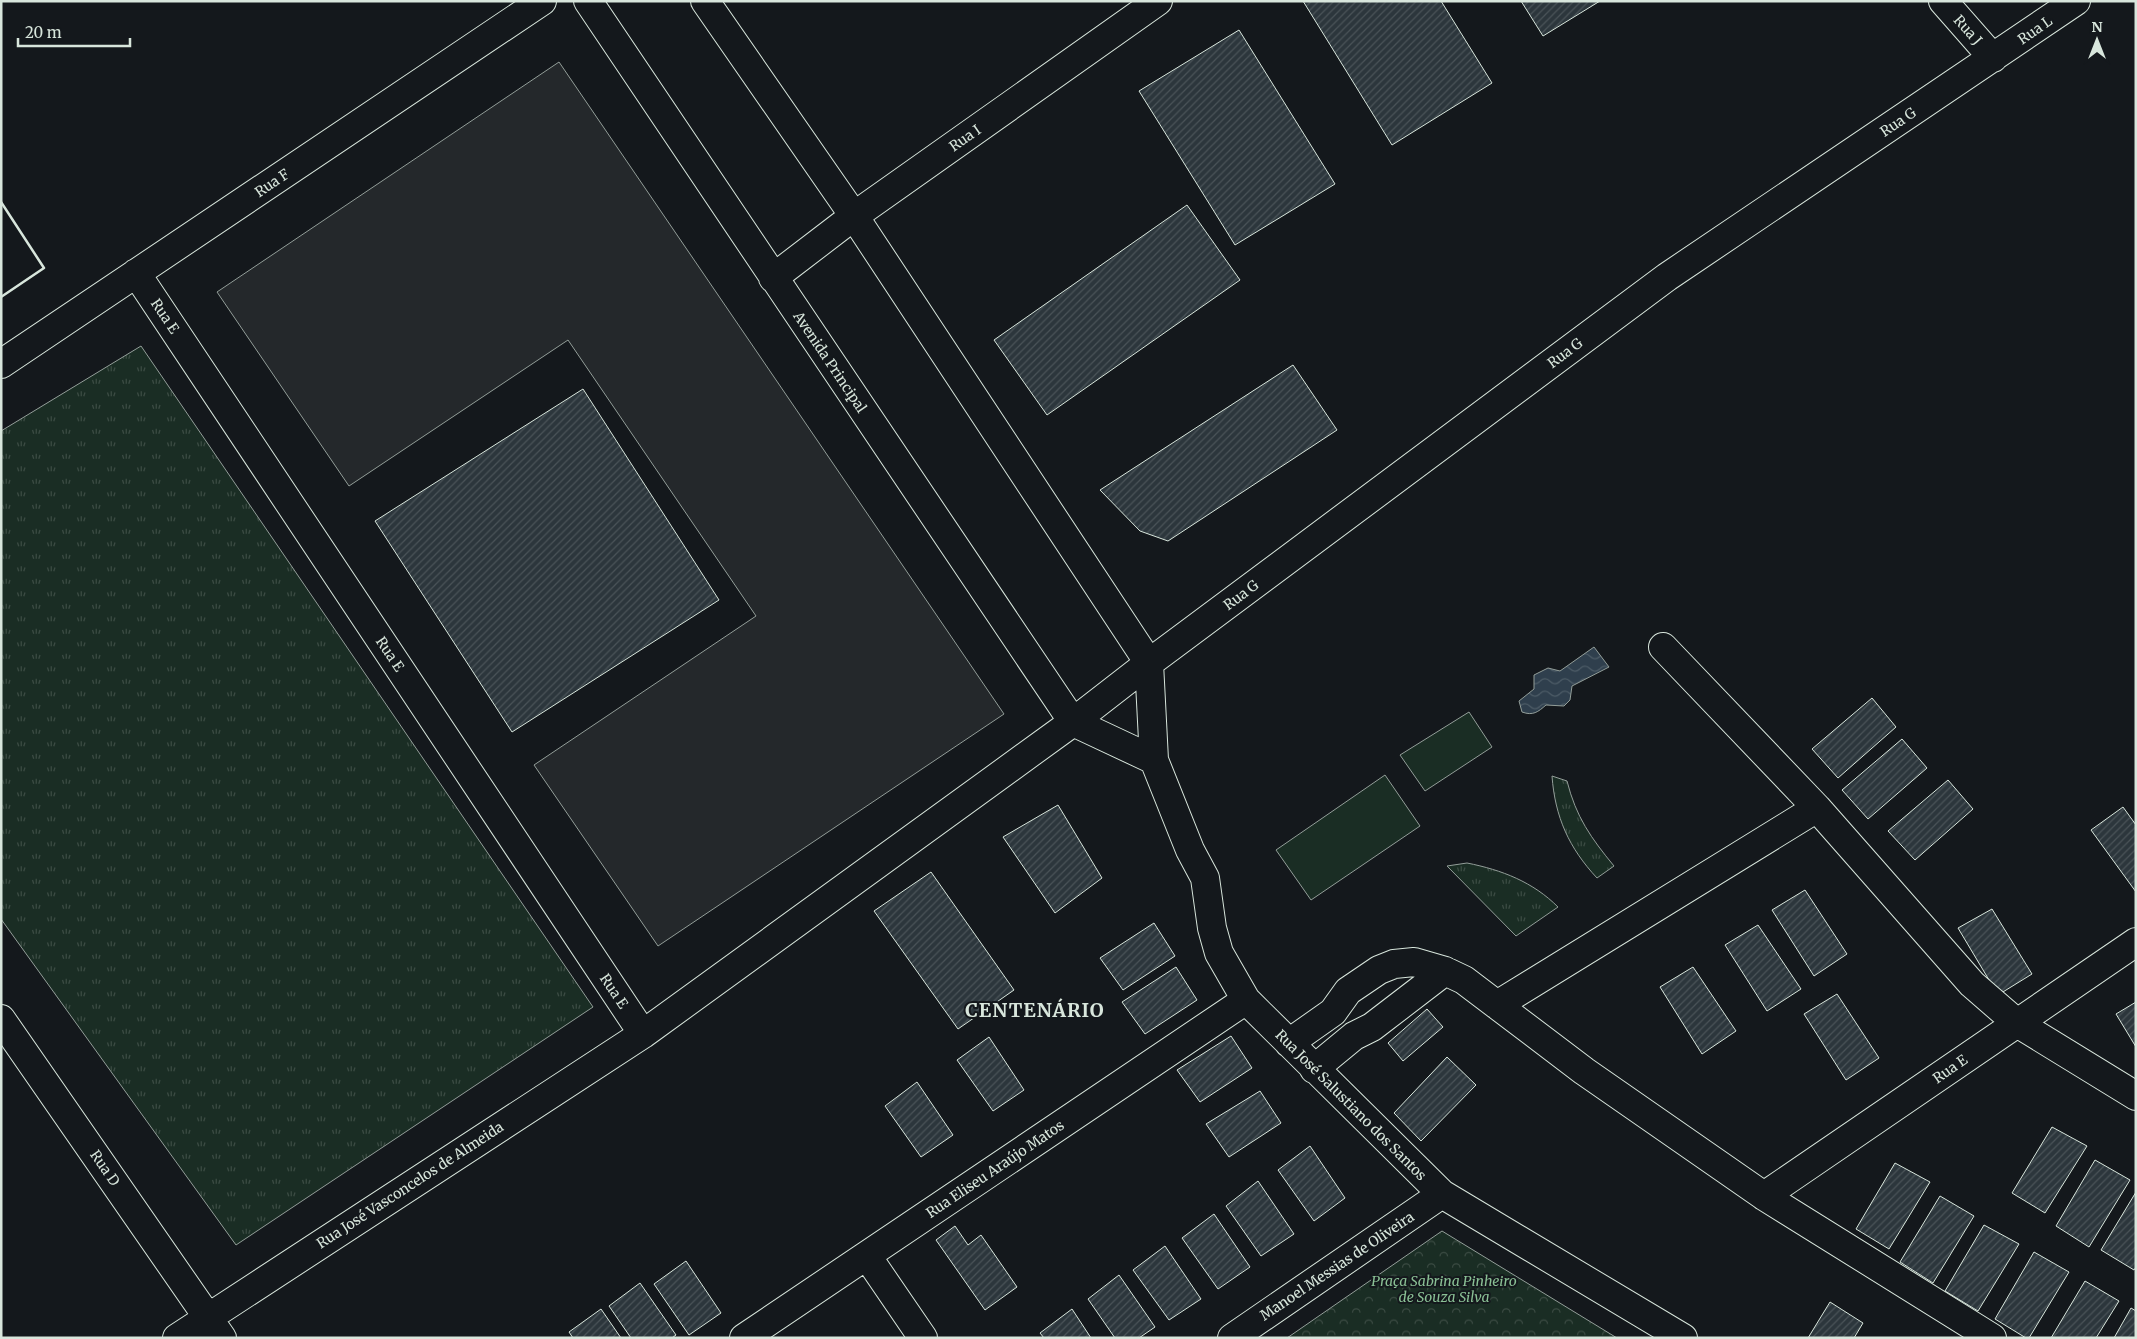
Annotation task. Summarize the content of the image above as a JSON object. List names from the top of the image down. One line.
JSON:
{"streets":{"street":["Rua J","Rua L","Rua G","Rua I","Rua F","Rua E","Avenida Principal","Rua José Salustiano dos Santos","Rua D","Rua Eliseu Araújo Matos","Rua José Vasconcelos de Almeida","Manoel Messias de Oliveira"]},"crossings":[["Rua J","Rua L"],["Rua J","Rua G"],["Rua L","Rua G"],["Rua G","Avenida Principal"],["Rua G","Rua José Salustiano dos Santos"],["Rua G","Rua José Vasconcelos de Almeida"],["Rua I","Avenida Principal"],["Rua F","Rua E"],["Rua E","Rua José Vasconcelos de Almeida"],["Avenida Principal","Rua José Vasconcelos de Almeida"],["Rua José Salustiano dos Santos","Rua Eliseu Araújo Matos"],["Rua José Salustiano dos Santos","Manoel Messias de Oliveira"],["Rua D","Rua José Vasconcelos de Almeida"]],"districts":["CENTENÁRIO"],"parks":["Praça Sabrina Pinheiro de Souza Silva"],"scale_bar":"20 m","north":"top"}
